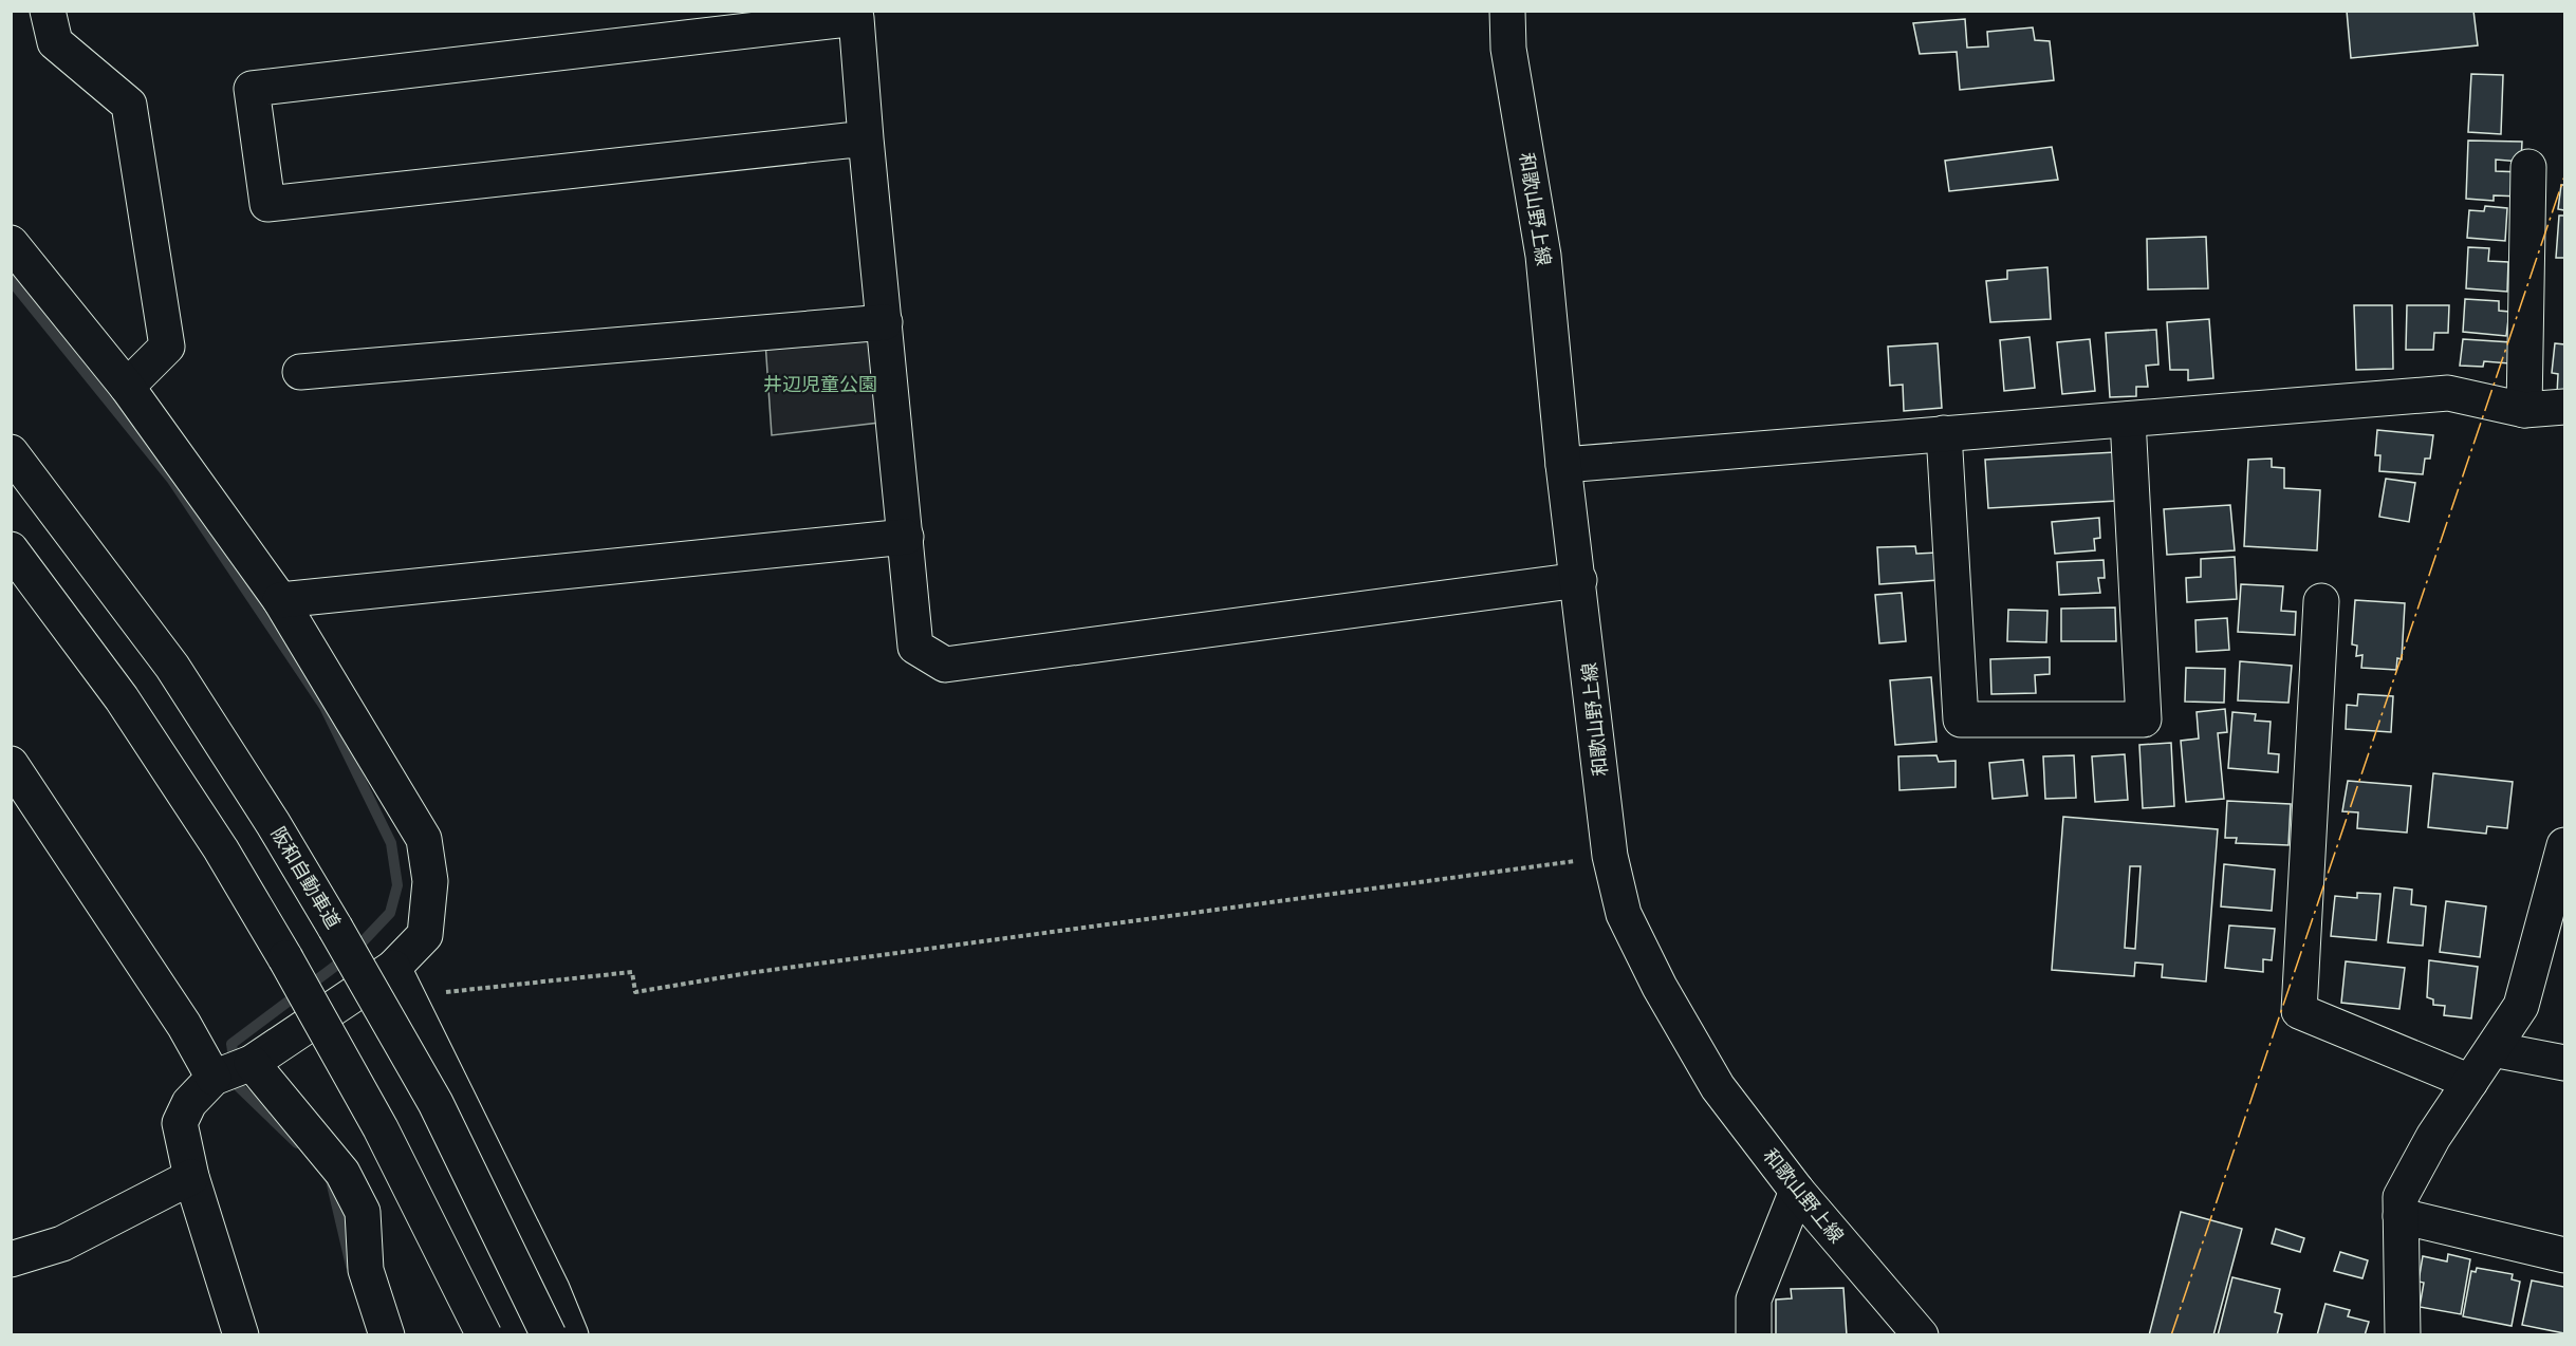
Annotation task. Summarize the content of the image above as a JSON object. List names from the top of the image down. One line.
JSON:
{"streets":{"main road":["和歌山野上線","阪和自動車道"]},"parks":["井辺児童公園"]}
